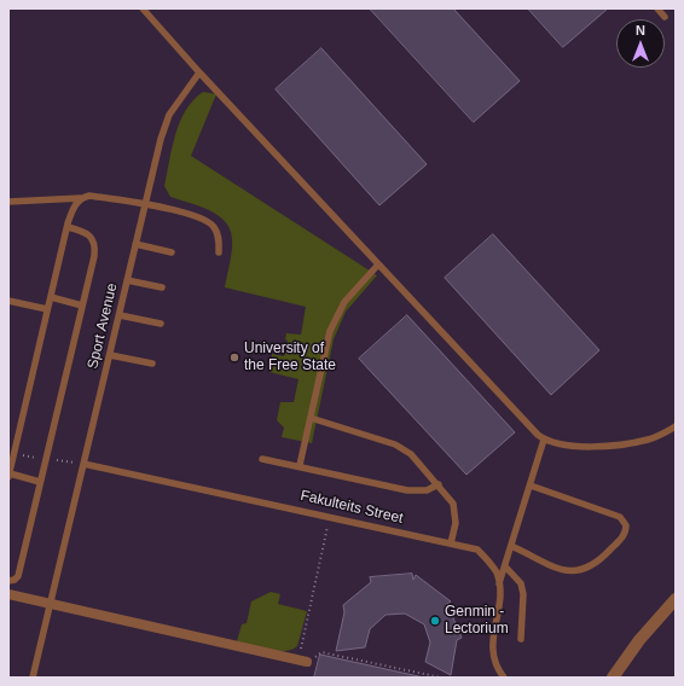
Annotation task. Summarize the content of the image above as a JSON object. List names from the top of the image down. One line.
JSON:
{"streets":{"lane":["Sport Avenue","Fakulteits Street"]},"crossings":[["Sport Avenue","Fakulteits Street"]],"places":["University of the Free State","Genmin - Lectorium"],"north":"top"}
